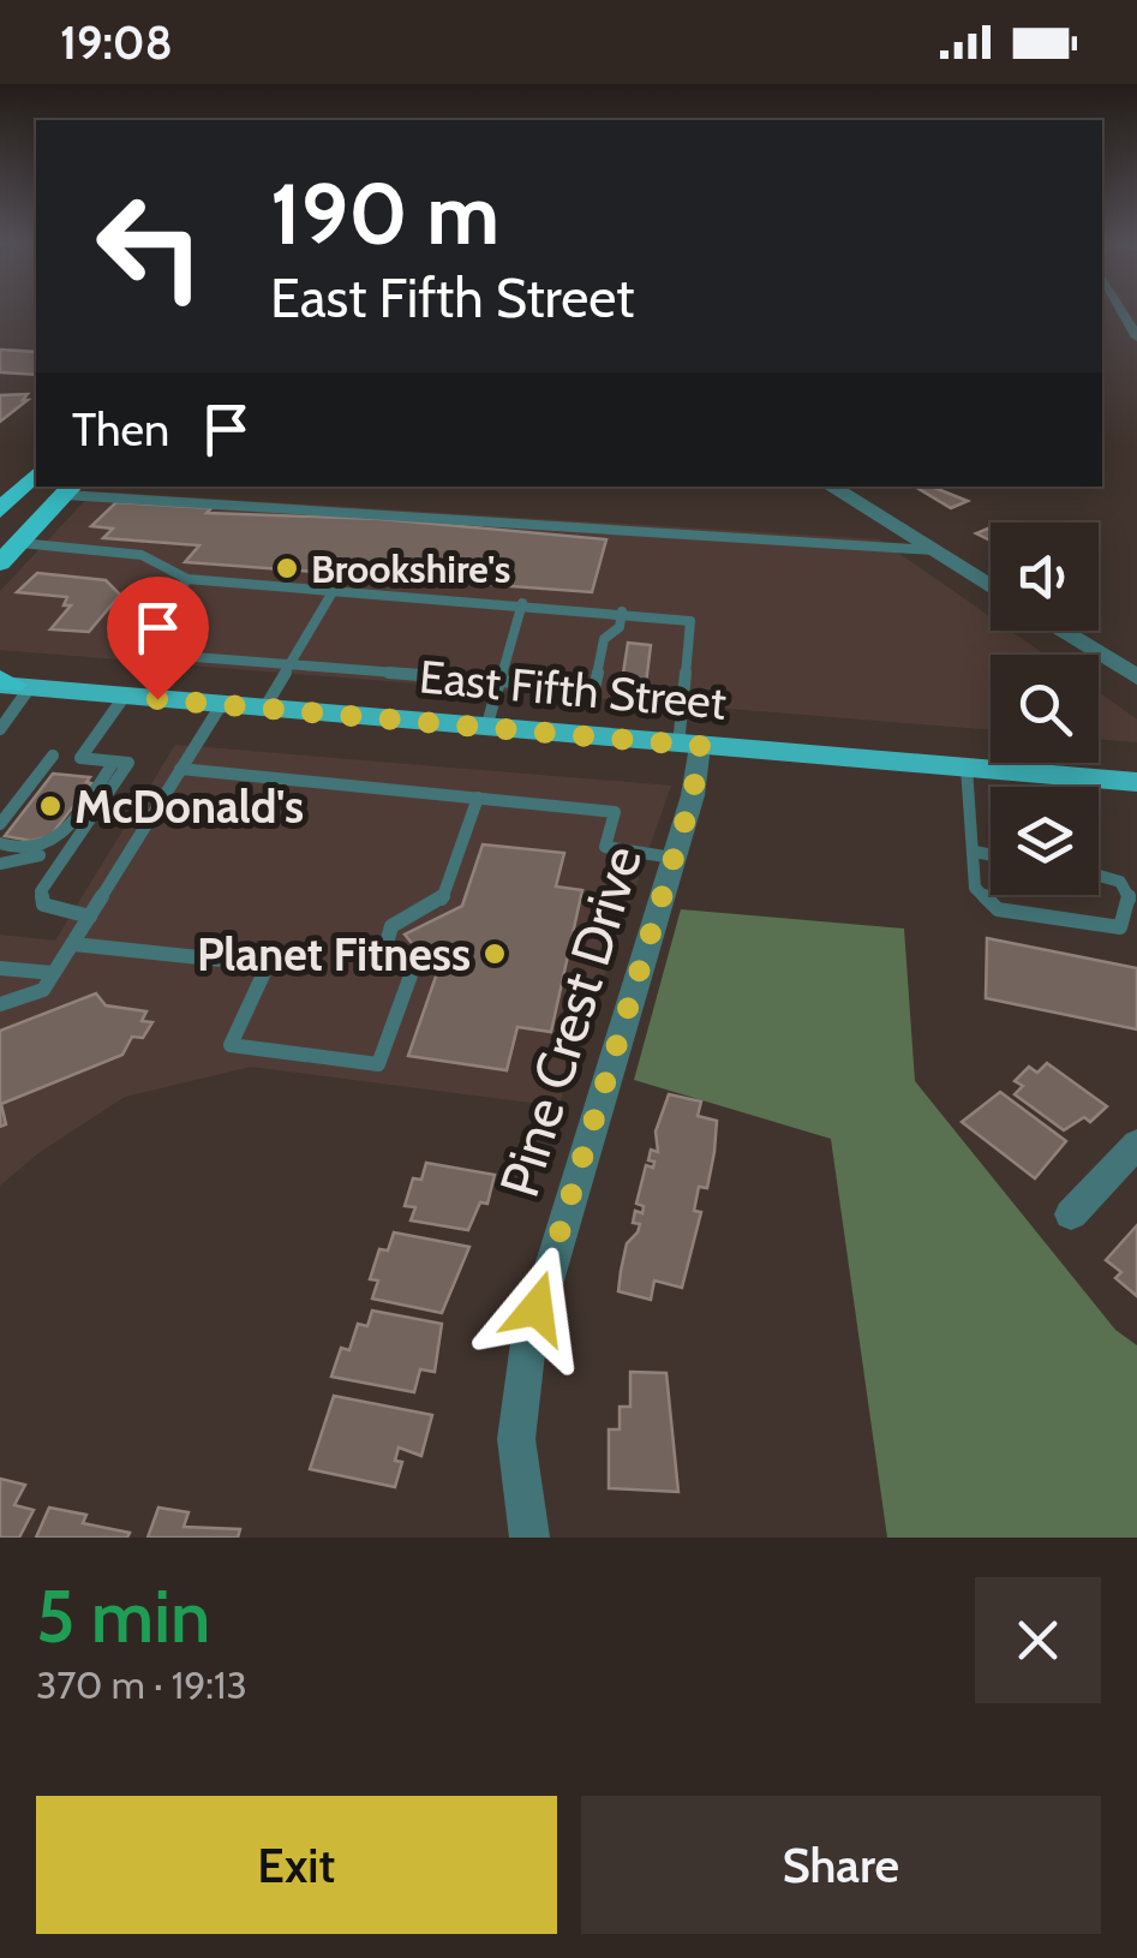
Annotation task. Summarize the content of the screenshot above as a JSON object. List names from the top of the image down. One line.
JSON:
{"streets":{"main road":["East Fifth Street"],"street":["Pine Crest Drive"]},"crossings":[["East Fifth Street","Pine Crest Drive"]],"places":["Brookshire's","McDonald's","Planet Fitness"],"page":{"status":"19:08","turn":["190 m","East Fifth Street"],"then":"Then","heading":["5 min","370 m · 19:13"],"buttons":["Exit","Share"]}}
